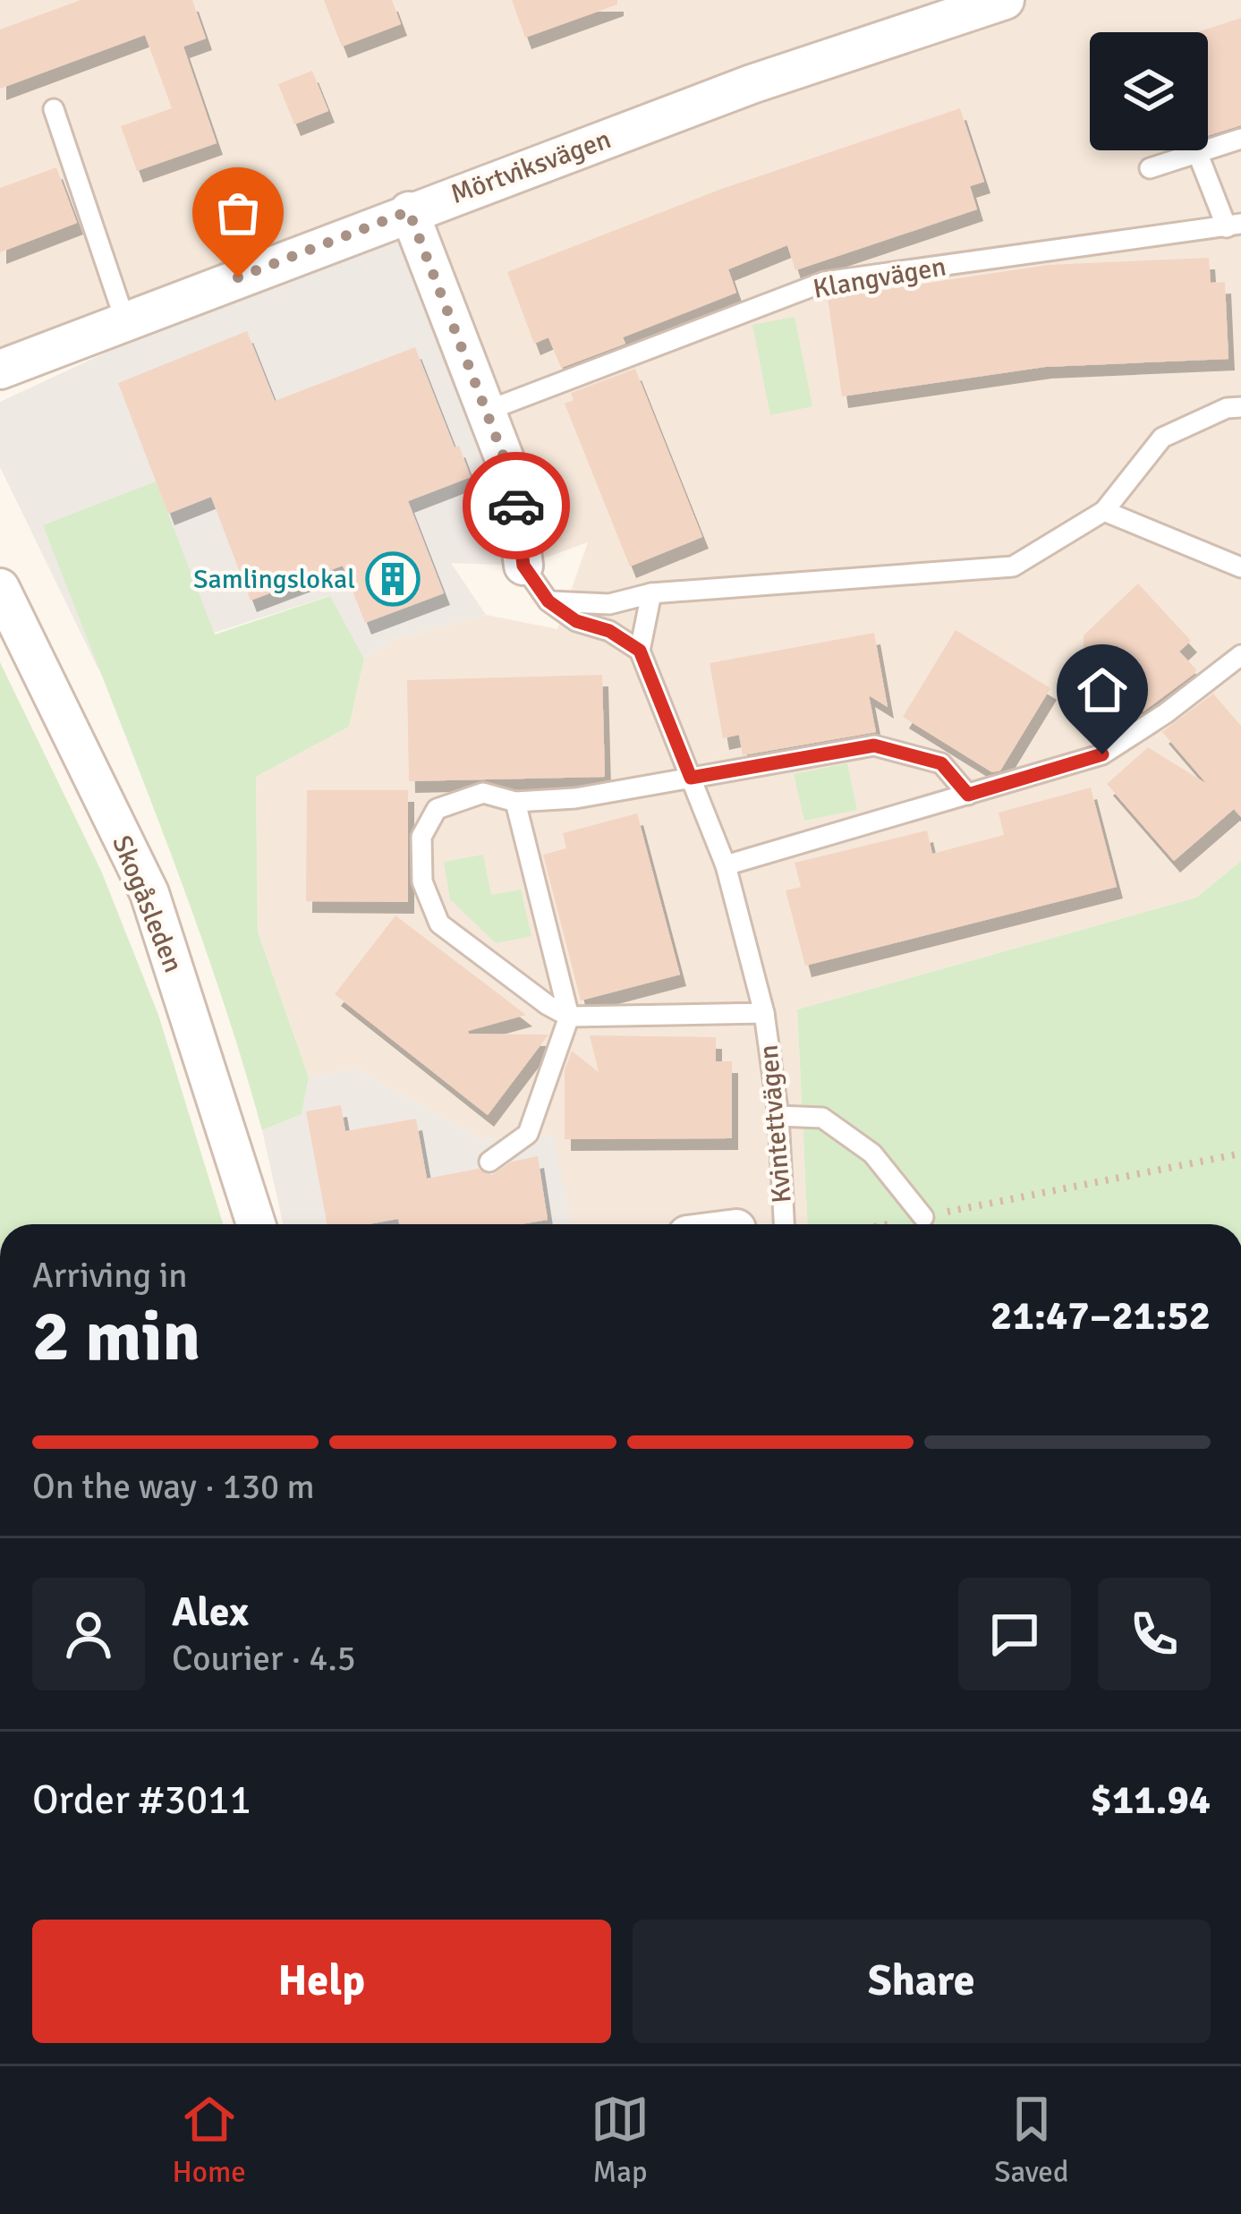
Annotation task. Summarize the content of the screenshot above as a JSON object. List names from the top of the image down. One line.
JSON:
{"streets":{"street":["Mörtviksvägen","Skogåsleden"],"lane":["Klangvägen","Kvintettvägen"]},"places":{"building":["Samlingslokal"]},"page":{"heading":["2 min","Arriving in","21:47–21:52"],"panel":["Alex","Courier · 4.5","Order #3011","$11.94"],"bar":"On the way · 130 m","buttons":["Help","Share"],"tabs":["Home","Map","Saved"]}}
